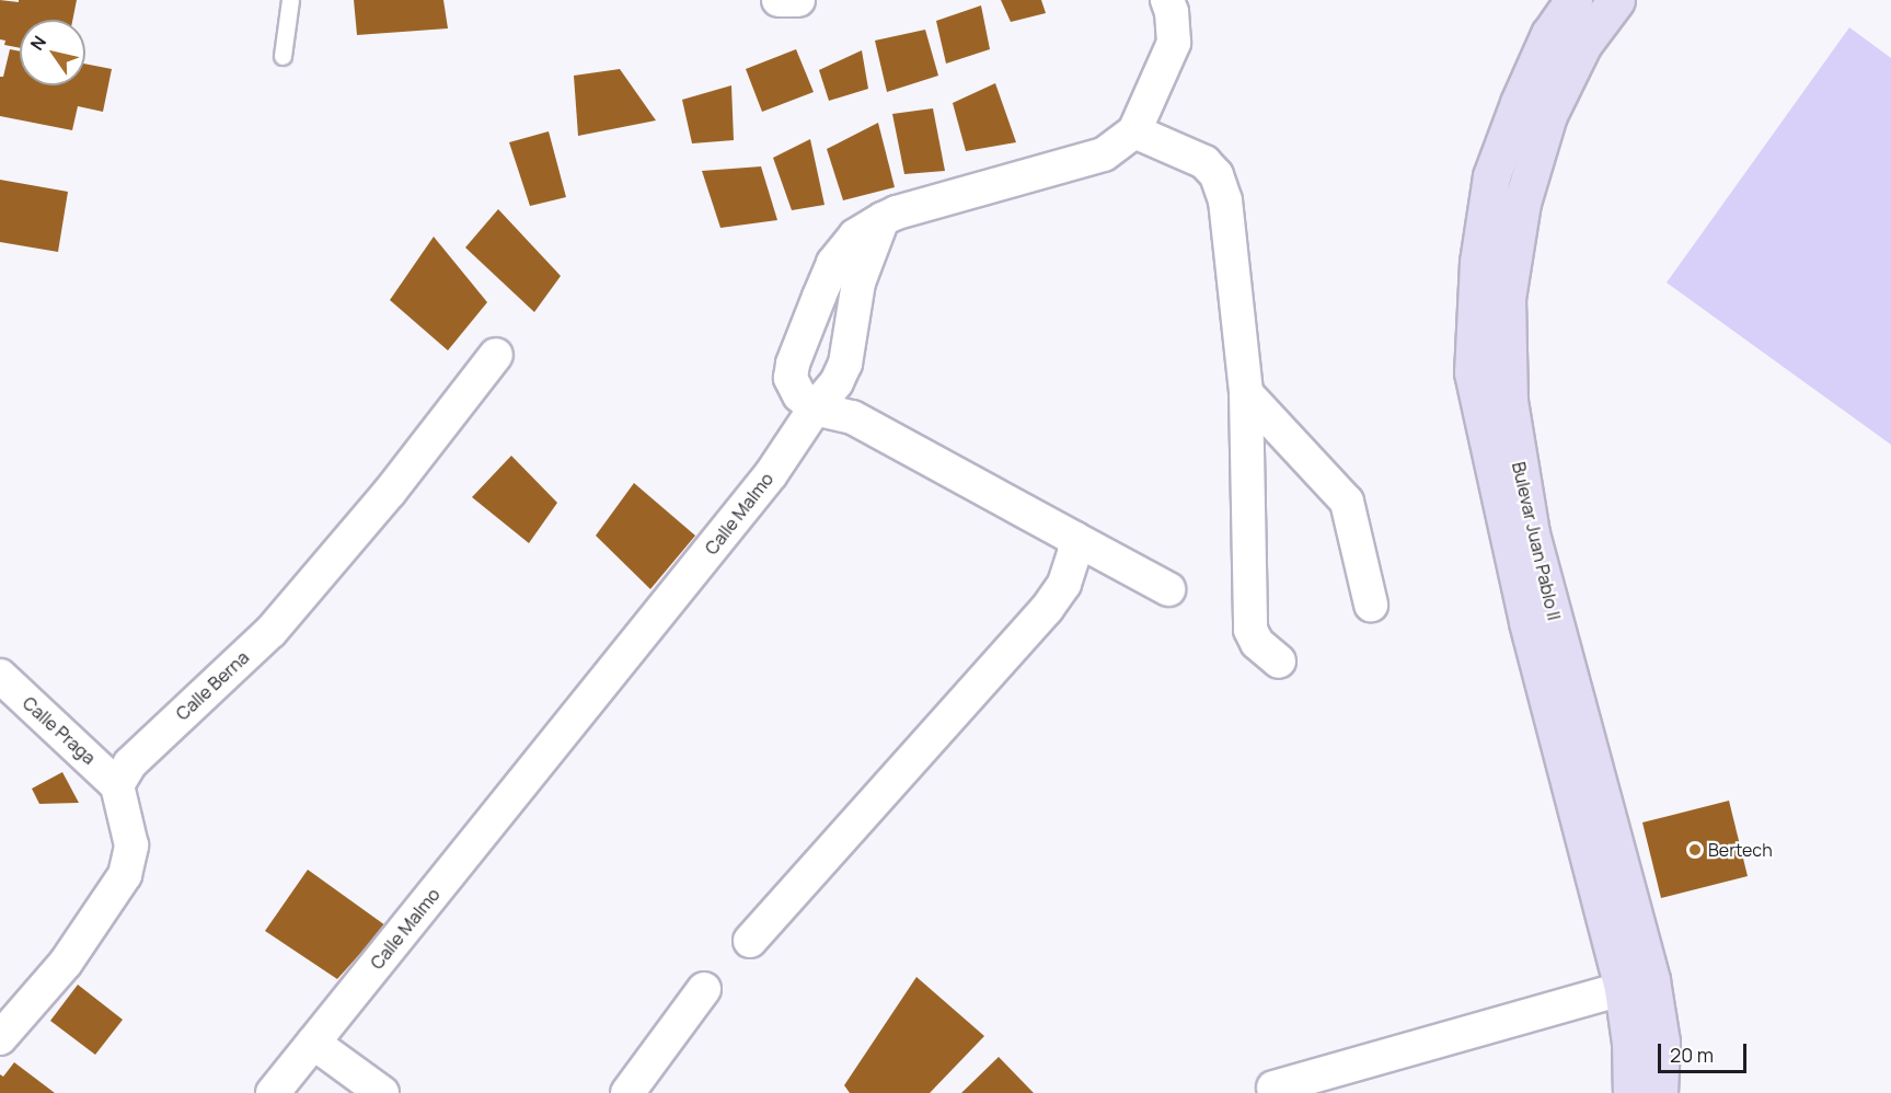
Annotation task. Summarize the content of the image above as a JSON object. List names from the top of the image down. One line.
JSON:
{"streets":{"main road":["Bulevar Juan Pablo II"],"street":["Calle Malmo","Calle Berna","Calle Praga"]},"crossings":[["Calle Berna","Calle Praga"]],"places":["Bertech"],"scale_bar":"20 m","north":"top left"}
